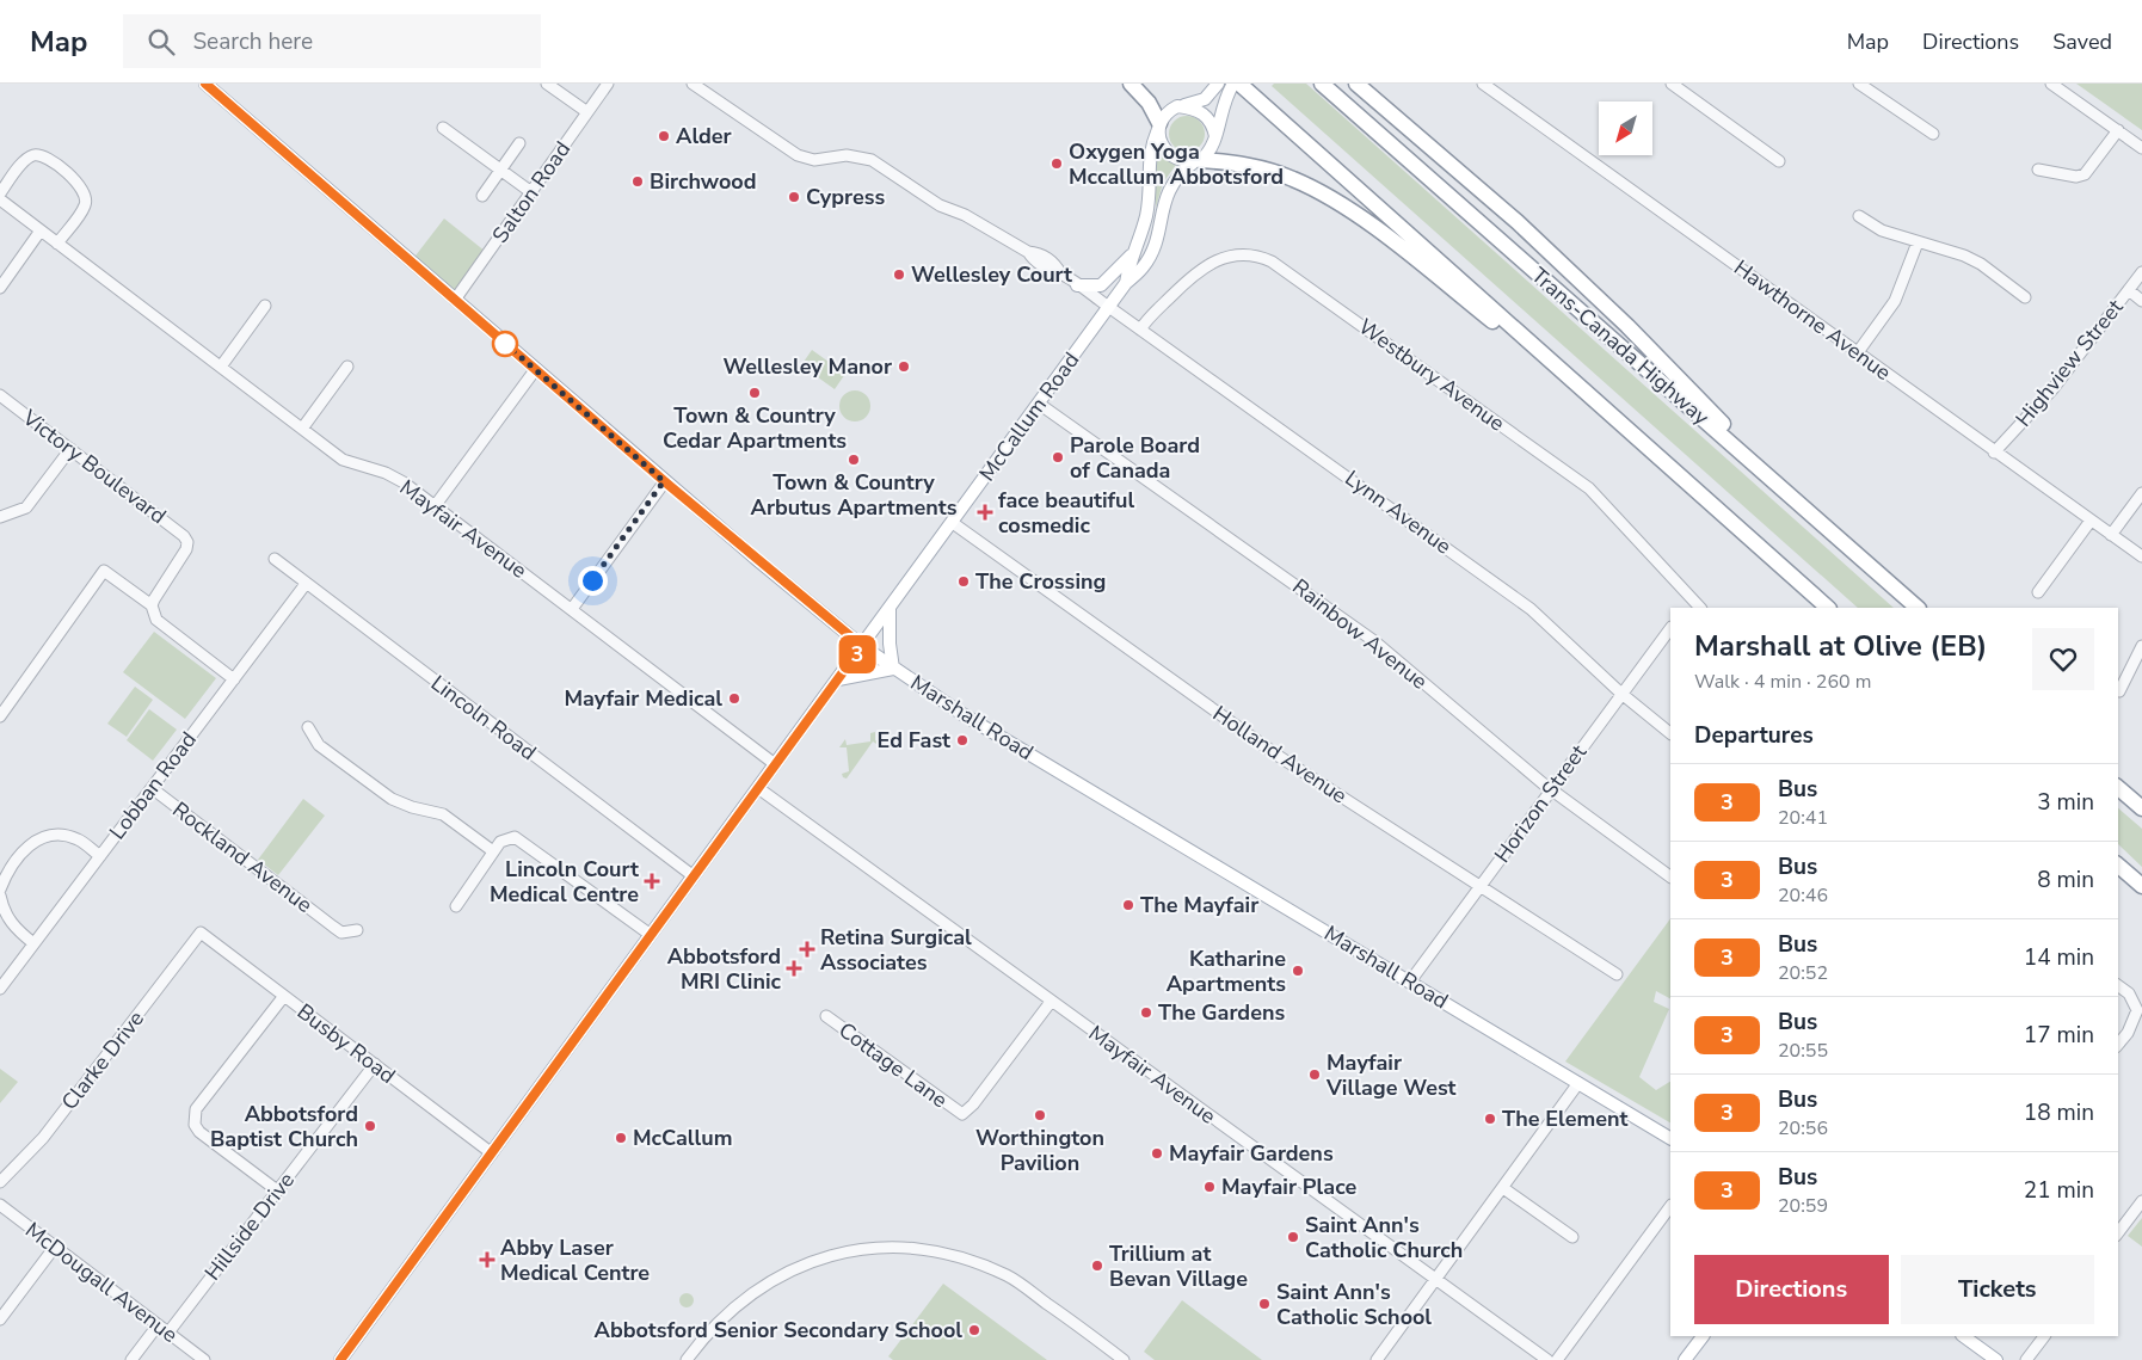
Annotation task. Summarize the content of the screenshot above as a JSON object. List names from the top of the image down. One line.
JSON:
{"streets":{"highway":["Trans-Canada Highway"],"main road":["McCallum Road","Marshall Road"],"street":["Salton Road","Hawthorne Avenue","Highview Street","Westbury Avenue","Victory Boulevard","Lynn Avenue","Mayfair Avenue","Rainbow Avenue","Lincoln Road","Holland Avenue","Lobban Road","Horizon Street","Rockland Avenue","Busby Road","Clarke Drive","Cottage Lane","Hillside Drive","McDougall Avenue"]},"crossings":[["Salton Road","Marshall Road"],["Hawthorne Avenue","Highview Street"],["Westbury Avenue","Lynn Avenue"],["McCallum Road","Lynn Avenue"],["McCallum Road","Mayfair Avenue"],["McCallum Road","Rainbow Avenue"],["McCallum Road","Lincoln Road"],["McCallum Road","Marshall Road"],["McCallum Road","Holland Avenue"],["McCallum Road","Busby Road"],["Lynn Avenue","Horizon Street"],["Mayfair Avenue","Cottage Lane"],["Rainbow Avenue","Horizon Street"],["Lincoln Road","Lobban Road"],["Marshall Road","Horizon Street"],["Holland Avenue","Horizon Street"],["Lobban Road","Rockland Avenue"],["Busby Road","Clarke Drive"],["Busby Road","Hillside Drive"],["Hillside Drive","McDougall Avenue"]],"places":{"other":["Alder","Oxygen Yoga Mccallum Abbotsford","Birchwood","Cypress","Wellesley Court","Wellesley Manor","Town & Country Cedar Apartments","Parole Board of Canada","Town & Country Arbutus Apartments","The Crossing","Mayfair Medical","Ed Fast","The Mayfair","Katharine Apartments","The Gardens","Mayfair Village West","Worthington Pavilion","The Element","Abbotsford Baptist Church","McCallum","Mayfair Gardens","Mayfair Place","Saint Ann's Catholic Church","Trillium at Bevan Village","Saint Ann's Catholic School","Abbotsford Senior Secondary School"],"health":["face beautiful cosmedic","Lincoln Court Medical Centre","Retina Surgical Associates","Abbotsford MRI Clinic","Abby Laser Medical Centre"]},"lines":["bus line 3"],"north":"bottom left","page":{"header":"Map","search":"Search here","nav":["Map","Directions","Saved"],"on_map":"3","heading":[["Marshall at Olive (EB)","Walk · 4 min · 260 m"],"Departures"],"list":[{"mark":"3","name":"Bus","note":"20:41","value":"3 min"},{"mark":"3","name":"Bus","note":"20:46","value":"8 min"},{"mark":"3","name":"Bus","note":"20:52","value":"14 min"},{"mark":"3","name":"Bus","note":"20:55","value":"17 min"},{"mark":"3","name":"Bus","note":"20:56","value":"18 min"},{"mark":"3","name":"Bus","note":"20:59","value":"21 min"}],"buttons":["Directions","Tickets"]}}
